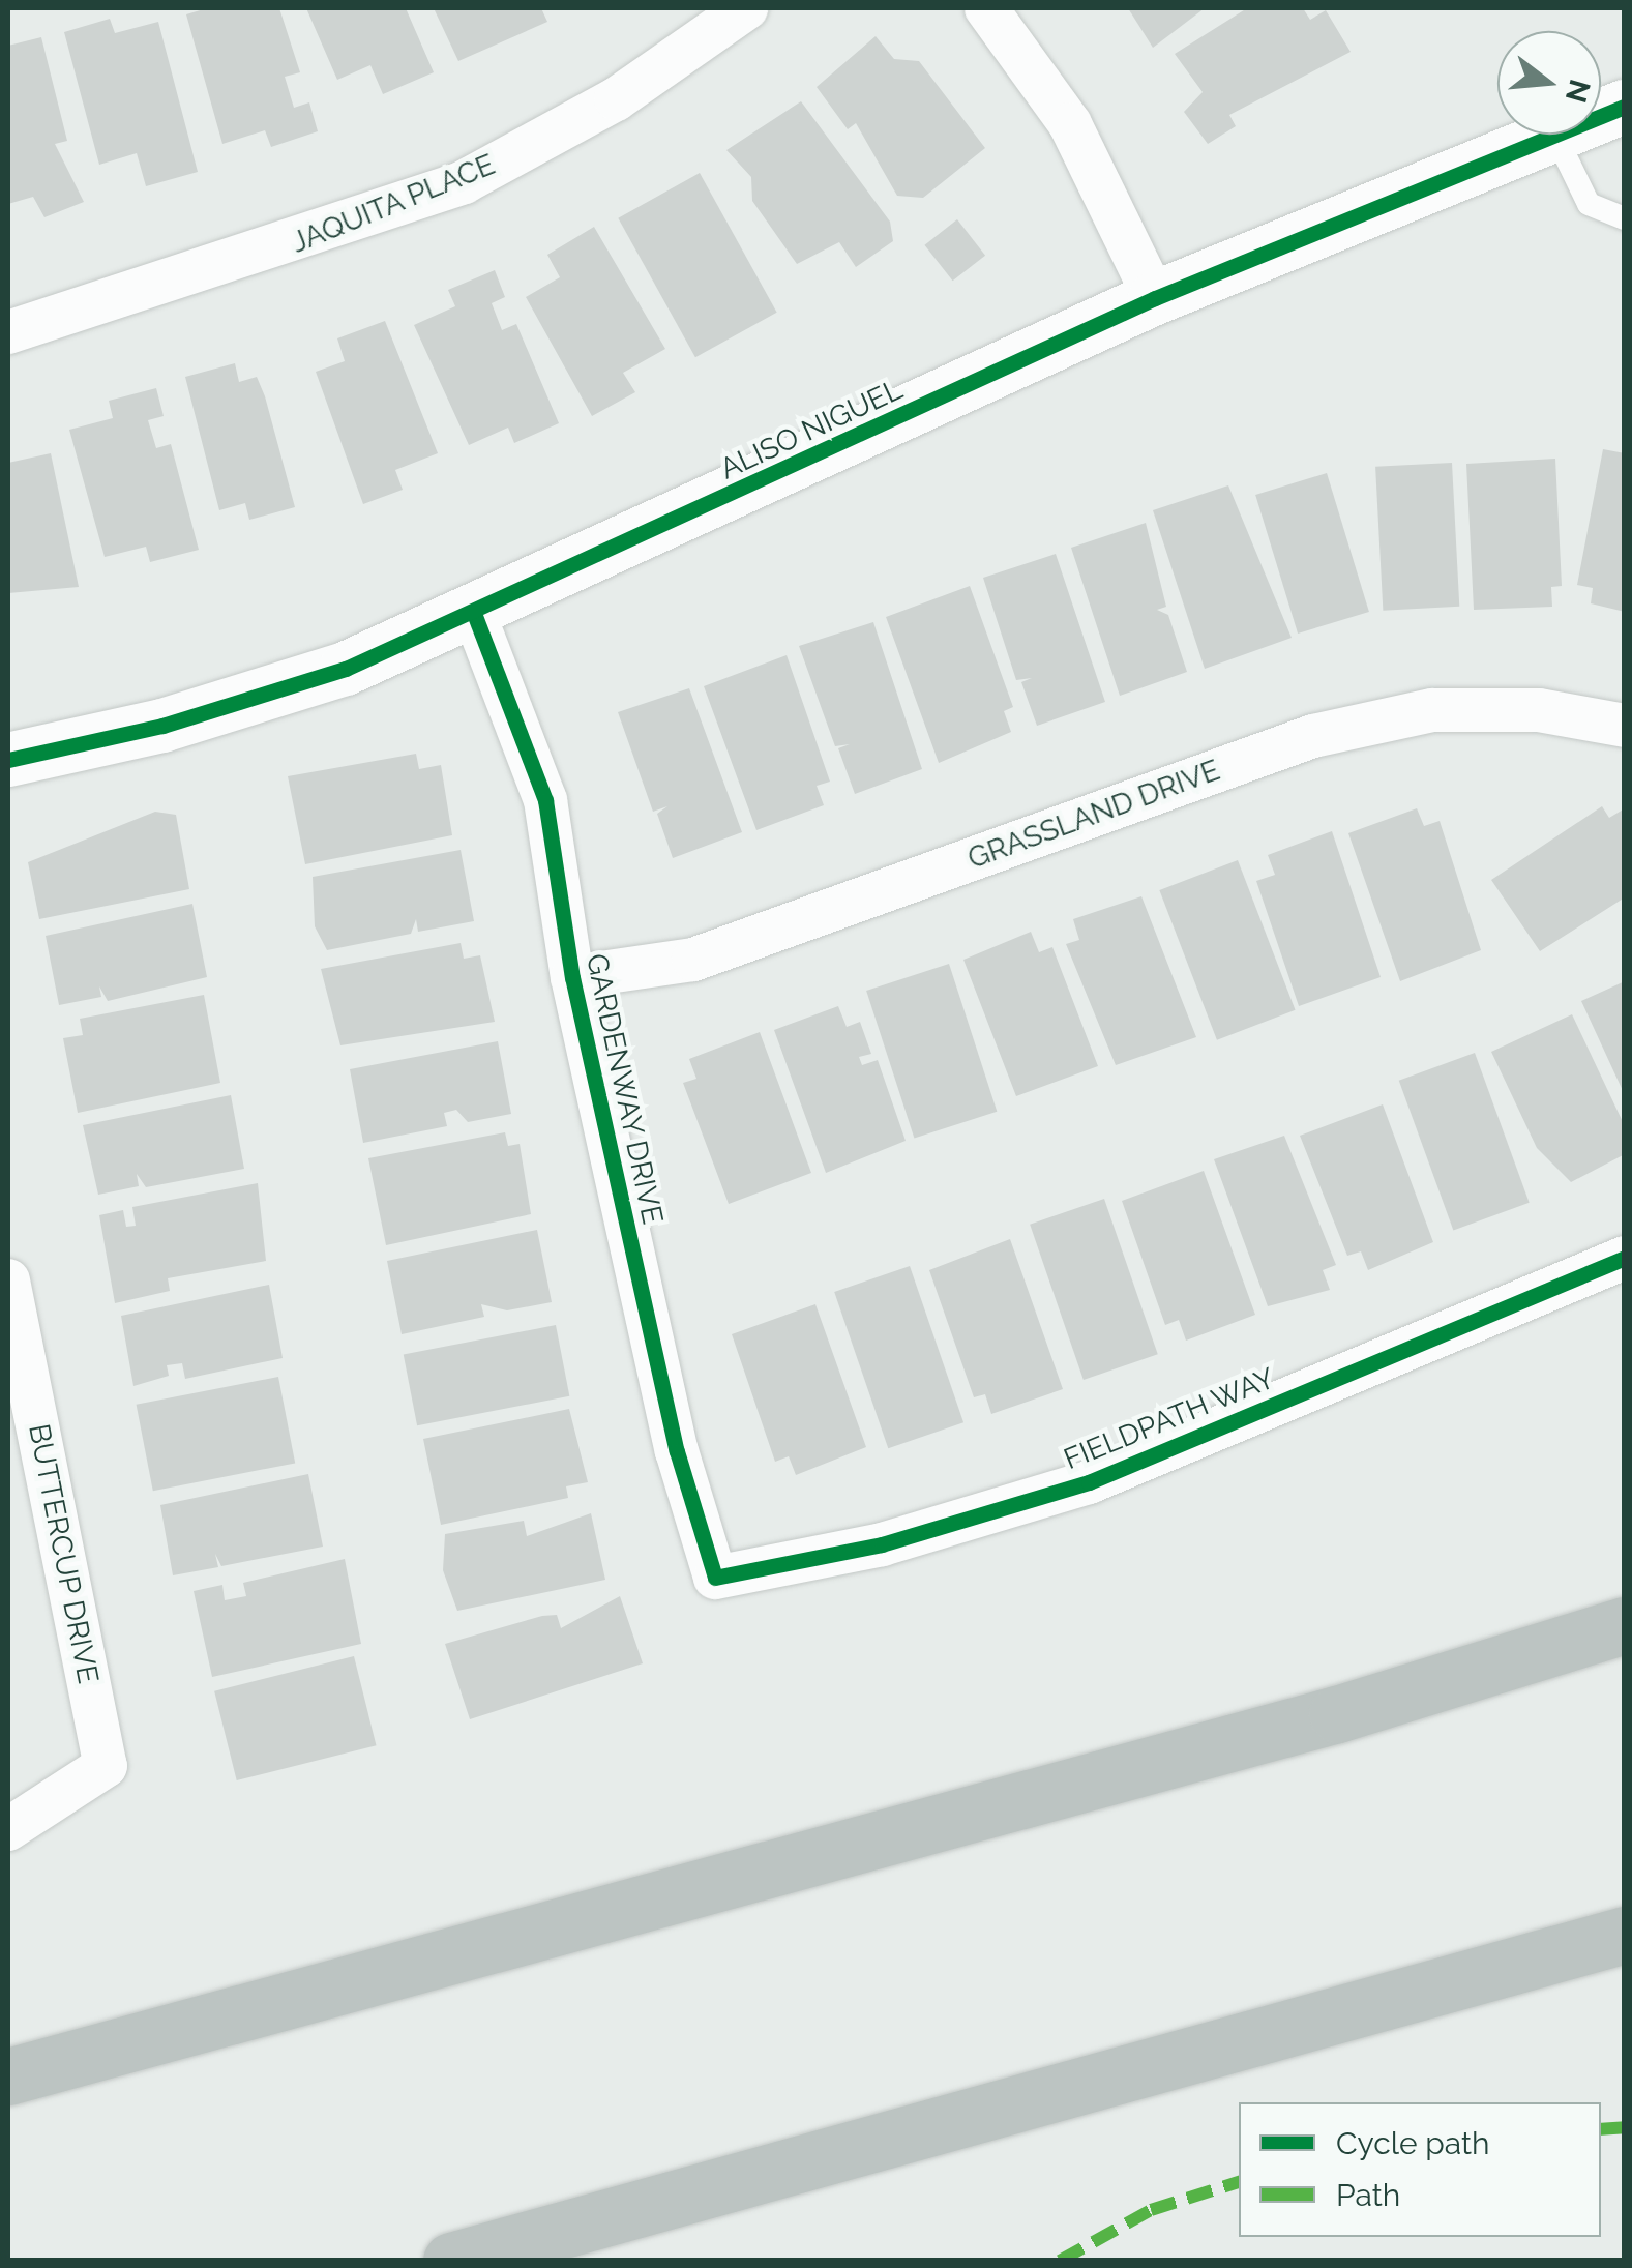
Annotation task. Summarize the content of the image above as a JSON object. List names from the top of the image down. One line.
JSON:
{"streets":{"street":["JAQUITA PLACE","ALISO NIGUEL","GRASSLAND DRIVE","GARDENWAY DRIVE","FIELDPATH WAY","BUTTERCUP DRIVE"]},"crossings":[["ALISO NIGUEL","GARDENWAY DRIVE"],["GRASSLAND DRIVE","GARDENWAY DRIVE"],["GARDENWAY DRIVE","FIELDPATH WAY"]],"legend":["Cycle path","Path"],"north":"right"}
